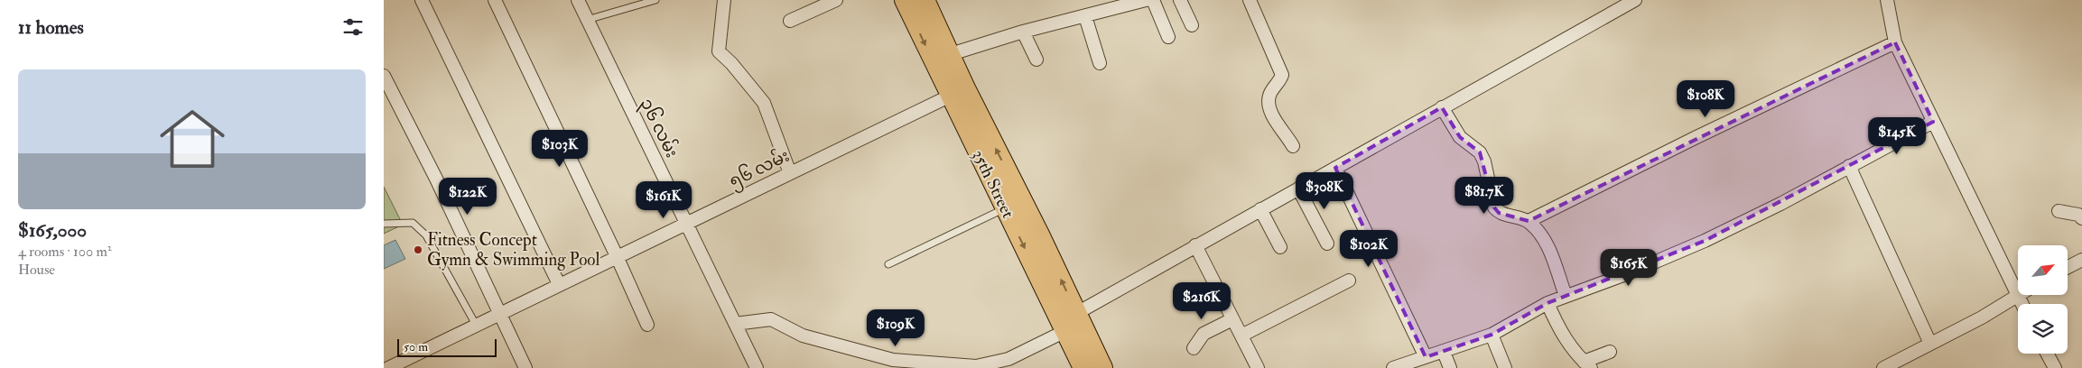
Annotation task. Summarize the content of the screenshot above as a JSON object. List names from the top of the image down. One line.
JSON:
{"streets":{"main road":["35th Street"],"street":["၃၆ လမ်း","၅၆ လမ်း"]},"crossings":[["၃၆ လမ်း","၅၆ လမ်း"],["၅၆ လမ်း","35th Street"]],"places":["Fitness Concept Gymn & Swimming Pool"],"scale_bar":"50 m","north":"top right","page":{"heading":"11 homes","list":[{"name":"$165,000","note":"4 rooms · 100 m² · House"}],"price":["$108K","$145K","$103K","$308K","$81.7K","$122K","$161K","$102K","$165K","$216K","$109K"],"scale":"50 m"}}
